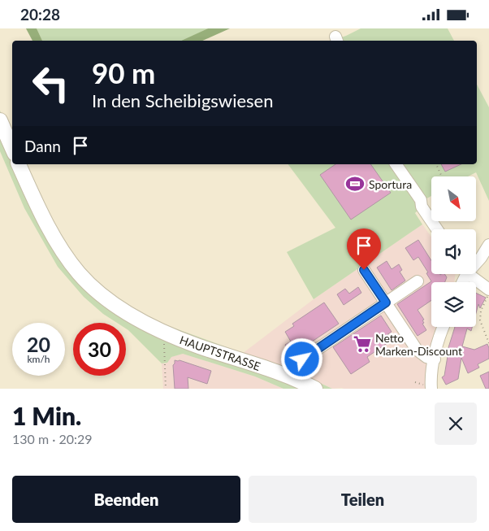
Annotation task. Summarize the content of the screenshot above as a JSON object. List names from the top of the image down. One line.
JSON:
{"streets":{"main road":["HAUPTSTRASSE"]},"places":{"sports":["Sportura"],"supermarket":["Netto Marken-Discount"]},"north":"bottom right","page":{"status":"20:28","turn":["90 m","In den Scheibigswiesen"],"then":"Dann","speed":"20 km/h","limit":"30","heading":["1 Min.","130 m · 20:29"],"buttons":["Beenden","Teilen"]}}
